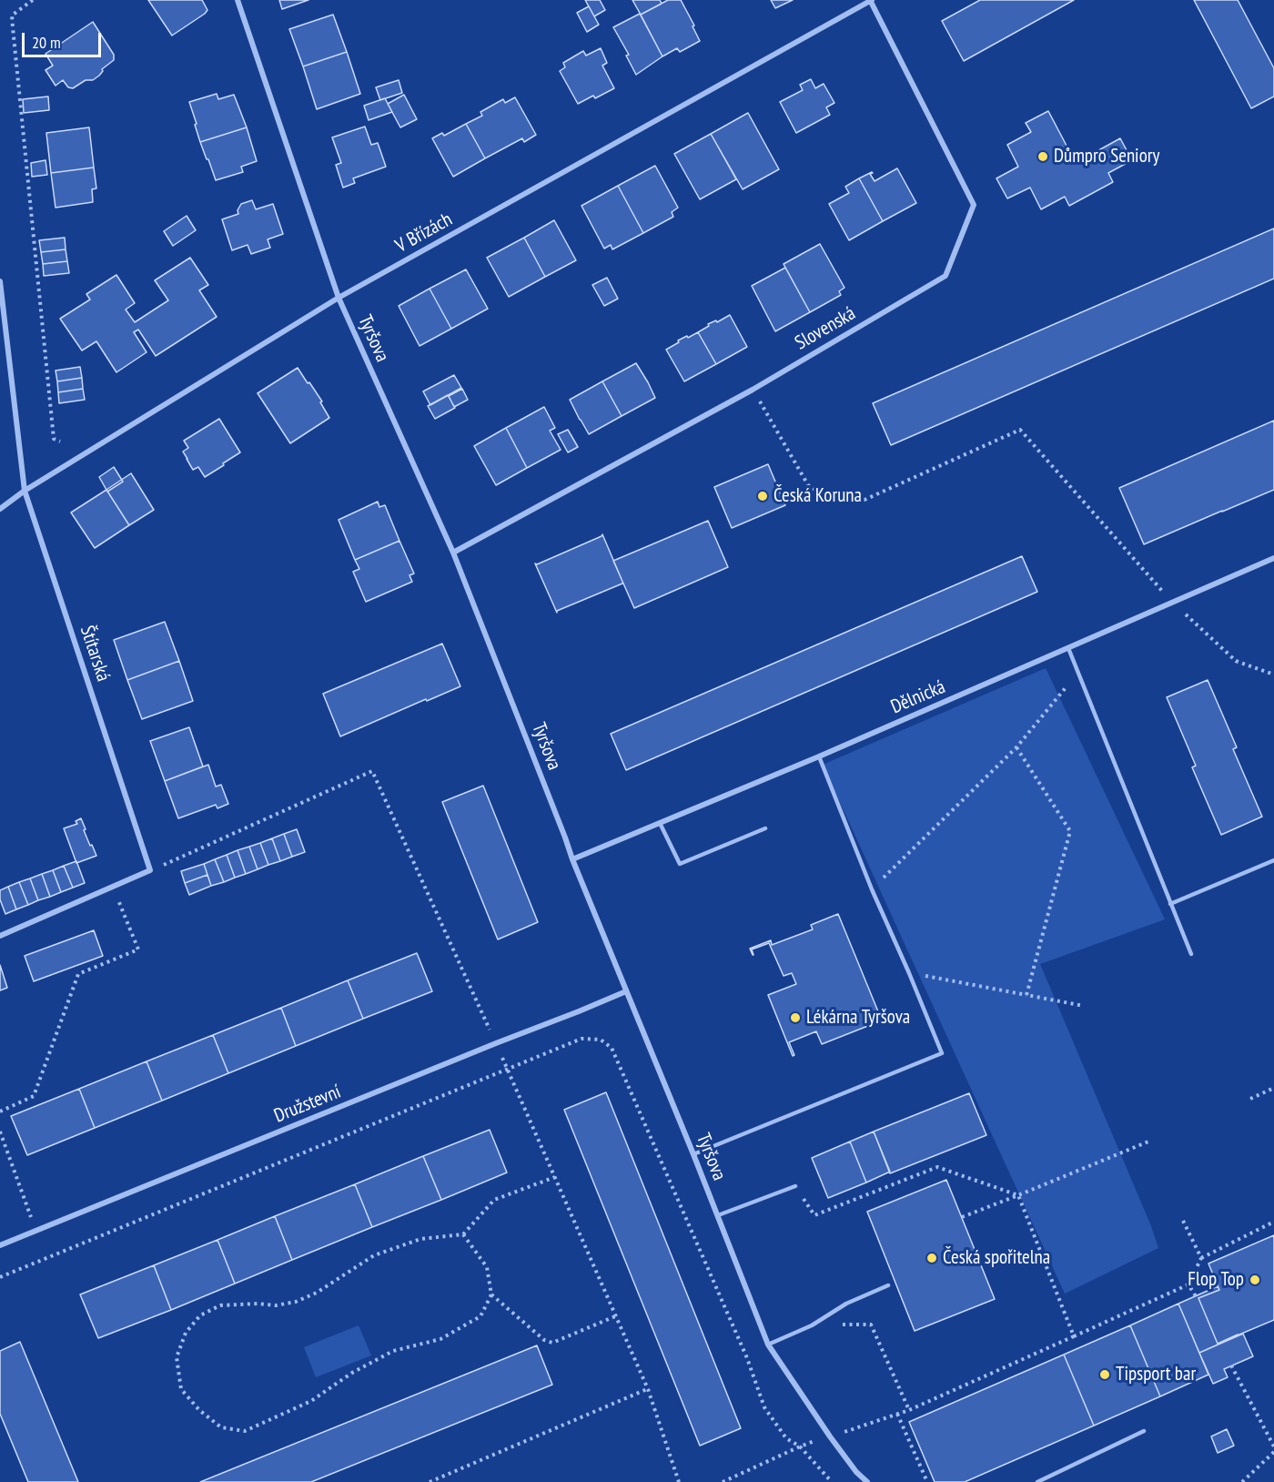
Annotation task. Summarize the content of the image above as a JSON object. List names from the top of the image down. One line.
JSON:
{"streets":{"street":["V Břízách","Slovenská","Tyršova","Štítarská","Dělnická","Družstevní"]},"crossings":[["V Břízách","Slovenská"],["V Břízách","Tyršova"],["V Břízách","Štítarská"],["Slovenská","Tyršova"],["Tyršova","Dělnická"],["Tyršova","Družstevní"]],"places":["Důmpro Seniory","Česká Koruna","Lékárna Tyršova","Česká spořitelna","Flop Top","Tipsport bar"],"scale_bar":"20 m"}
